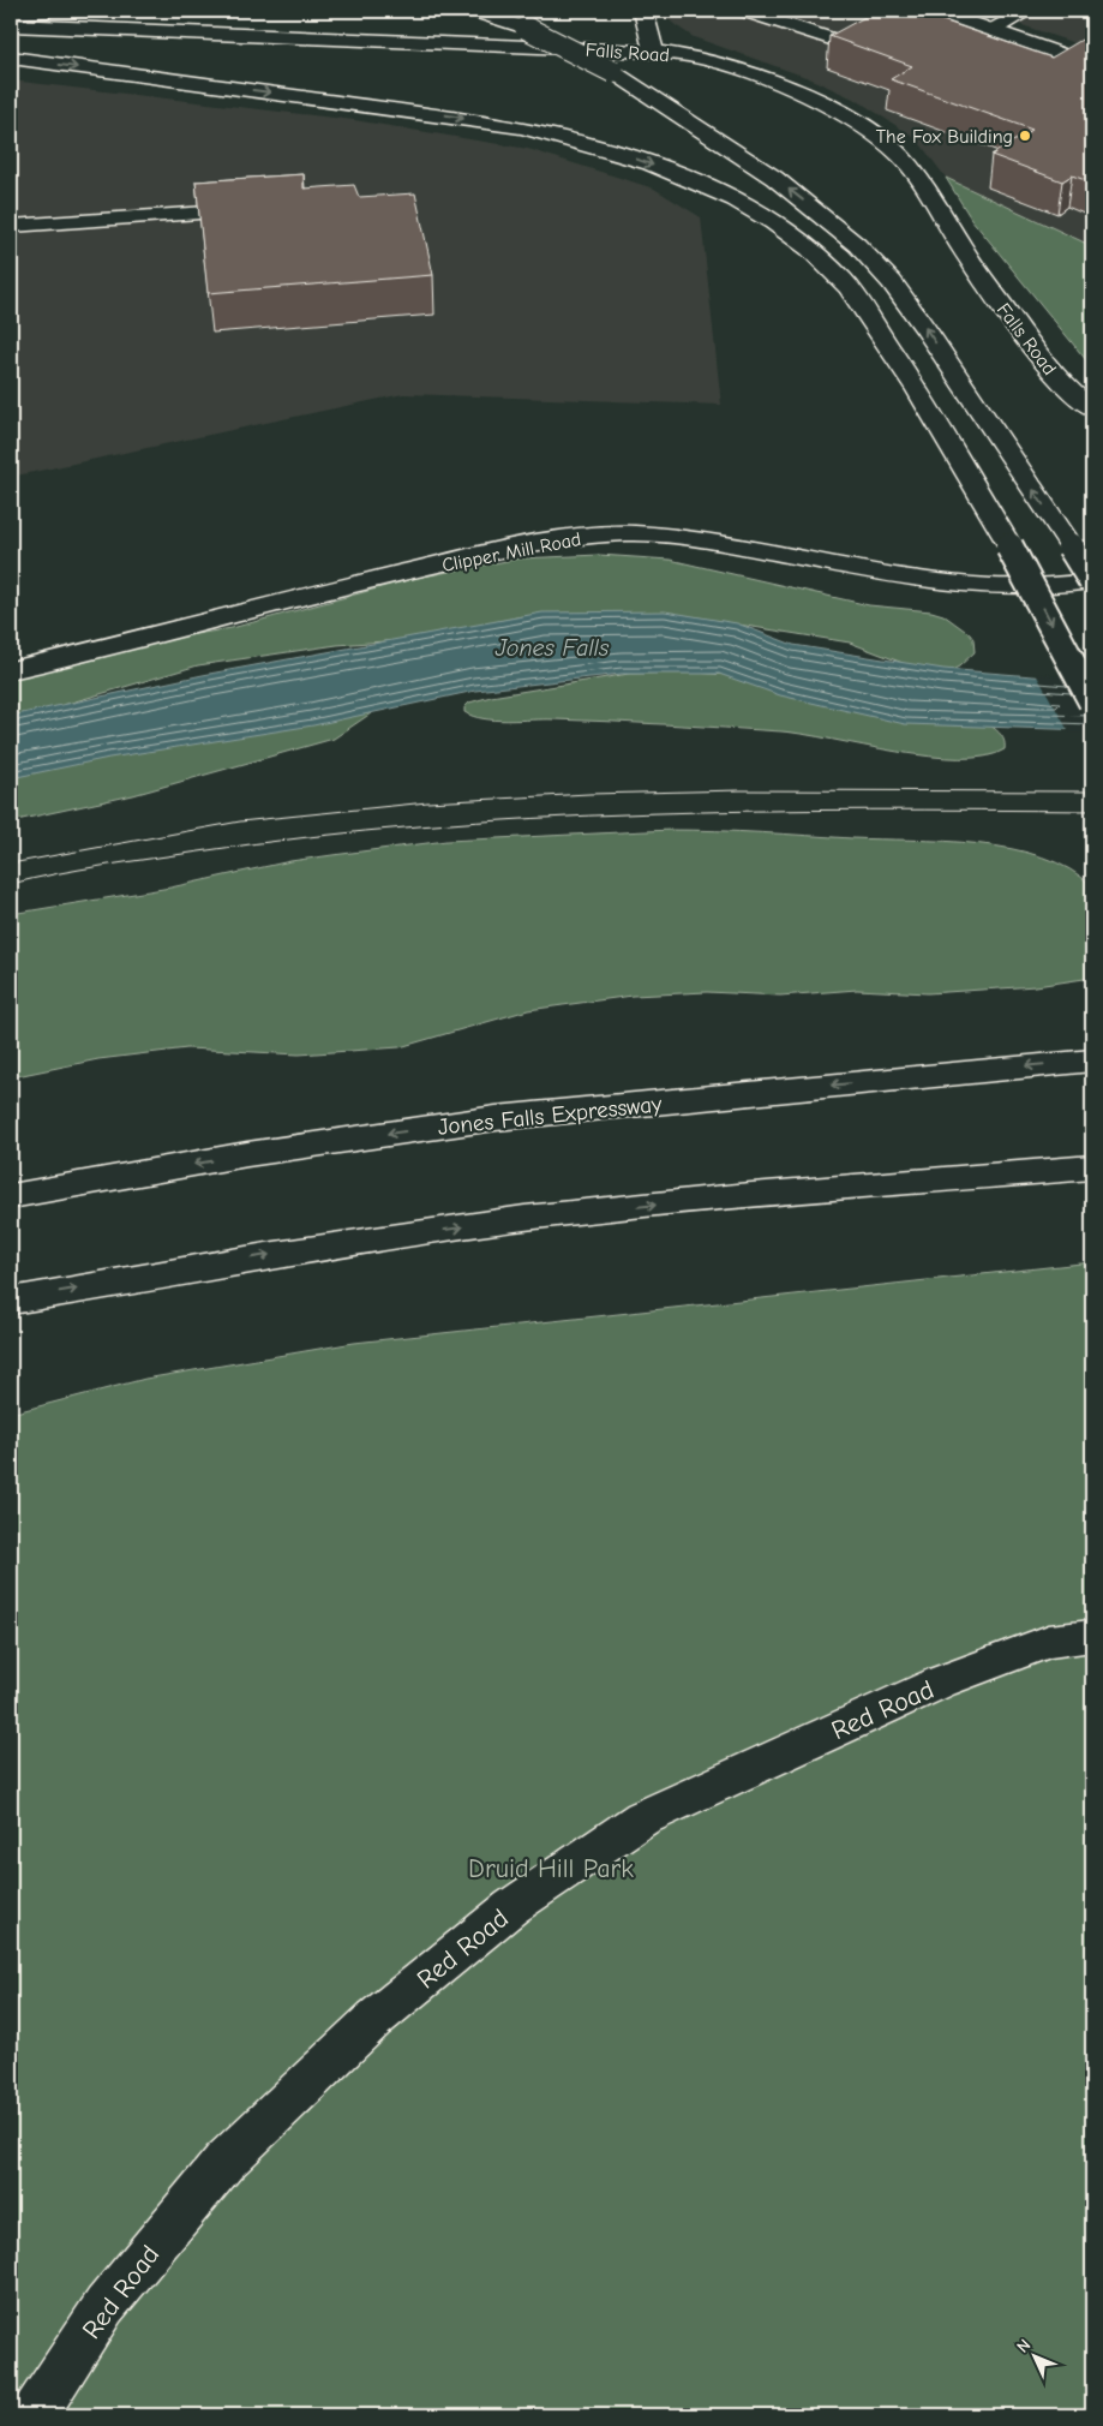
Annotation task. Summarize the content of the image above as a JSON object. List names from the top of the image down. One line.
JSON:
{"streets":{"main road":["Falls Road","Clipper Mill Road","Jones Falls Expressway","Red Road"]},"water":["Jones Falls"],"parks":["Druid Hill Park"],"places":["The Fox Building"],"north":"top left"}
